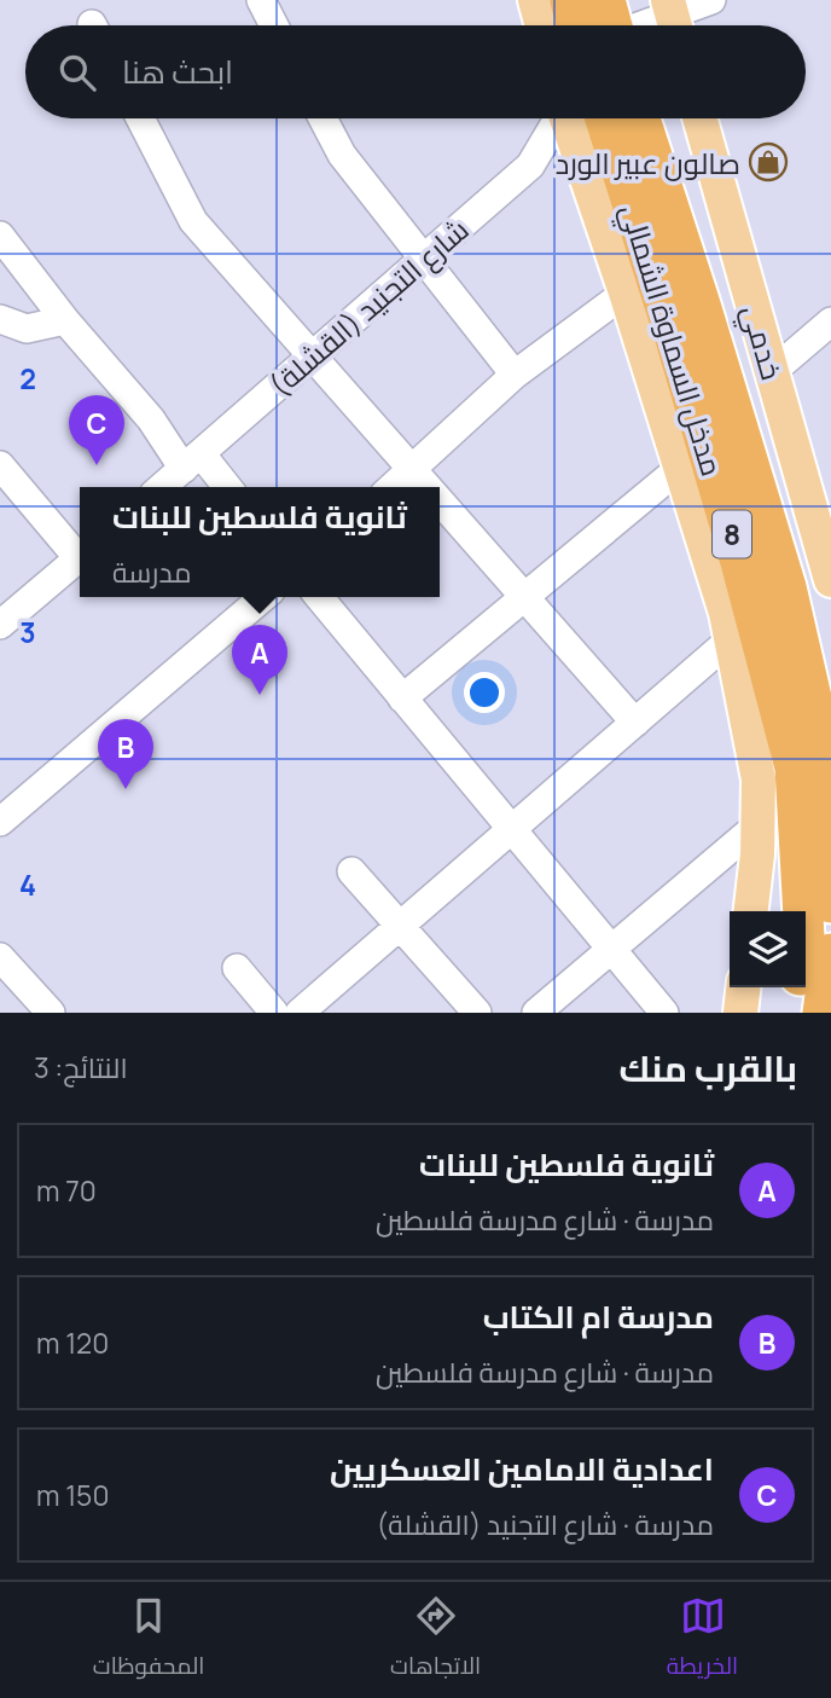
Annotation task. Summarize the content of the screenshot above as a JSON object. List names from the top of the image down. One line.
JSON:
{"streets":{"highway":["مدخل السماوة الشمالي","8"],"main road":["خدمي"],"street":["شارع التجنيد (القشلة)"]},"places":{"shop":["صالون عبير الورد"]},"page":{"search":"ابحث هنا","pins":["C","A","B"],"popup":["ثانوية فلسطين للبنات","مدرسة"],"heading":["بالقرب منك","النتائج: 3"],"list":[{"mark":"A","name":"ثانوية فلسطين للبنات","note":"مدرسة · شارع مدرسة فلسطين","value":"70 m"},{"mark":"B","name":"مدرسة ام الكتاب","note":"مدرسة · شارع مدرسة فلسطين","value":"120 m"},{"mark":"C","name":"اعدادية الامامين العسكريين","note":"مدرسة · شارع التجنيد (القشلة)","value":"150 m"}],"nav":["الخريطة","الاتجاهات","المحفوظات"]},"grid":{"rows":["2","3","4"]}}
